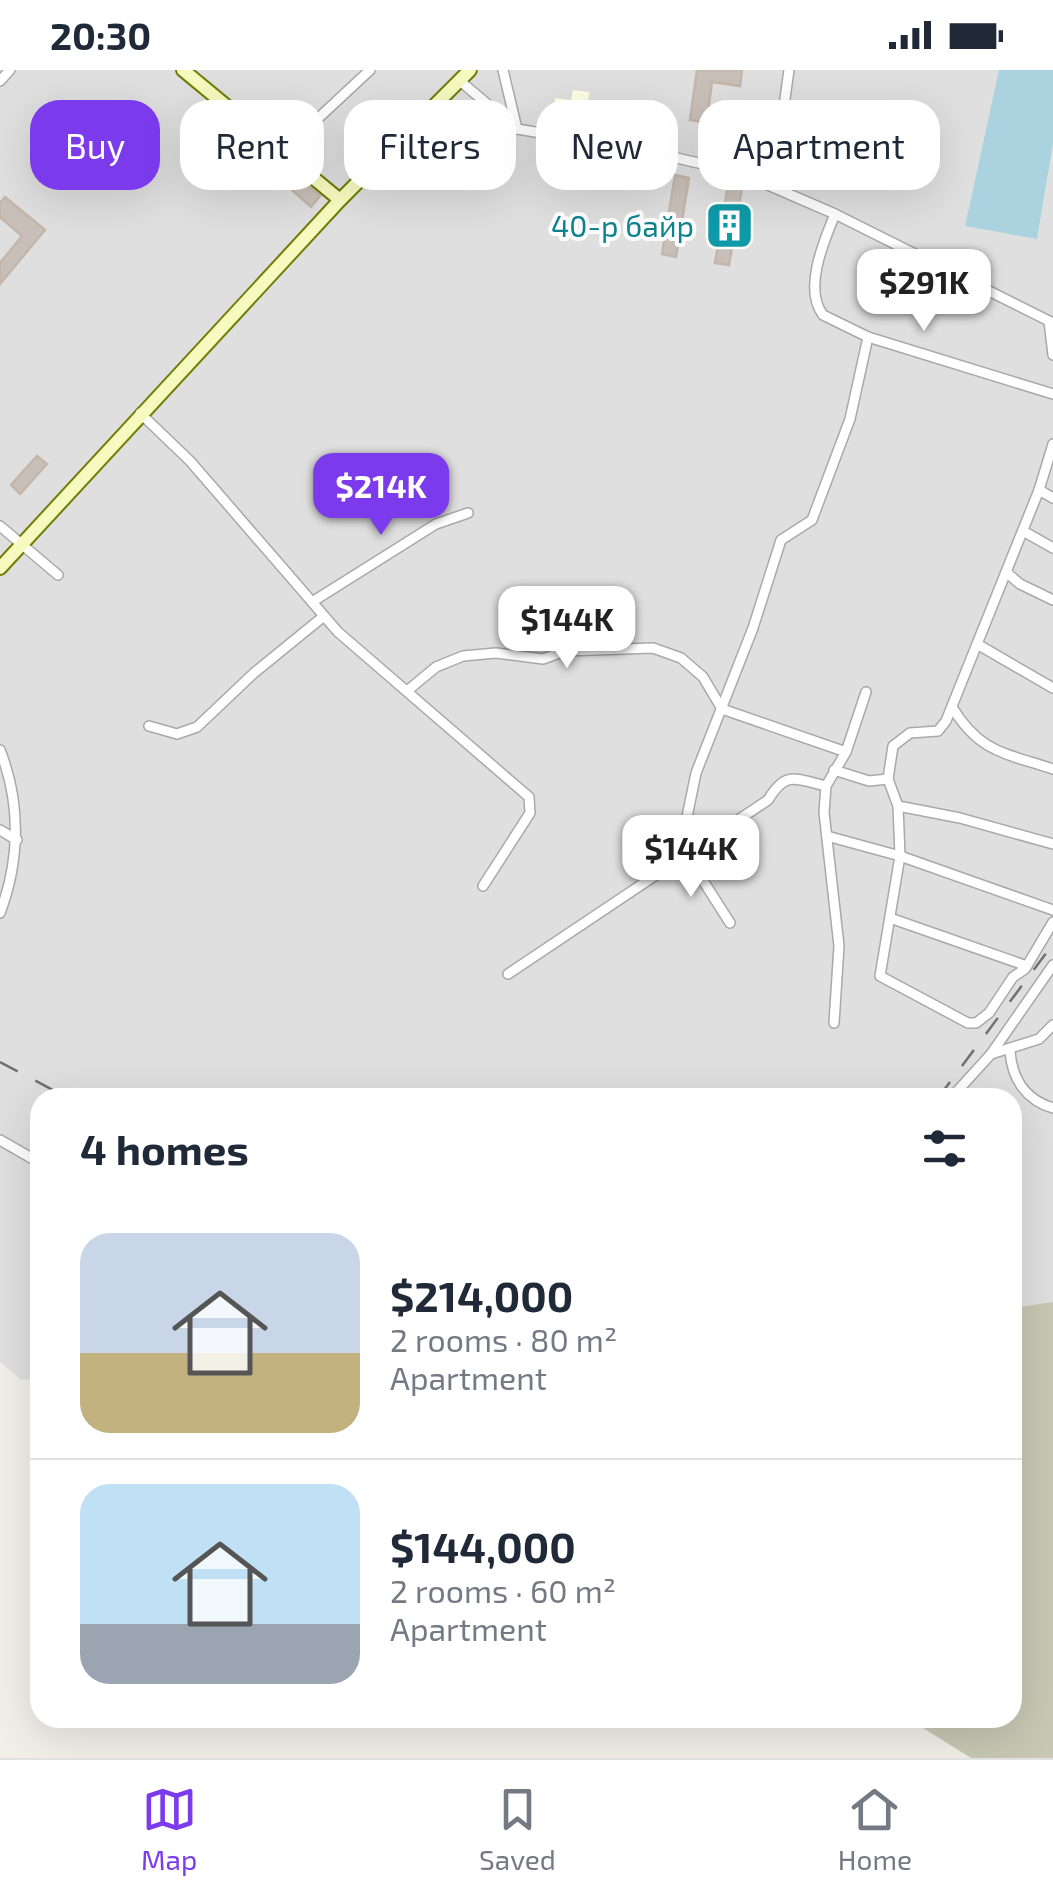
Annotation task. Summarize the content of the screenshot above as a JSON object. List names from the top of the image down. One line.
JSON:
{"places":{"building":["40-р байр"]},"page":{"status":"20:30","chip":["Buy","Rent","Filters","New","Apartment"],"price":["$291K","$214K","$144K","$144K"],"heading":"4 homes","list":[{"name":"$214,000","note":"2 rooms · 80 m² · Apartment"},{"name":"$144,000","note":"2 rooms · 60 m² · Apartment"}],"tabs":["Map","Saved","Home"]}}
